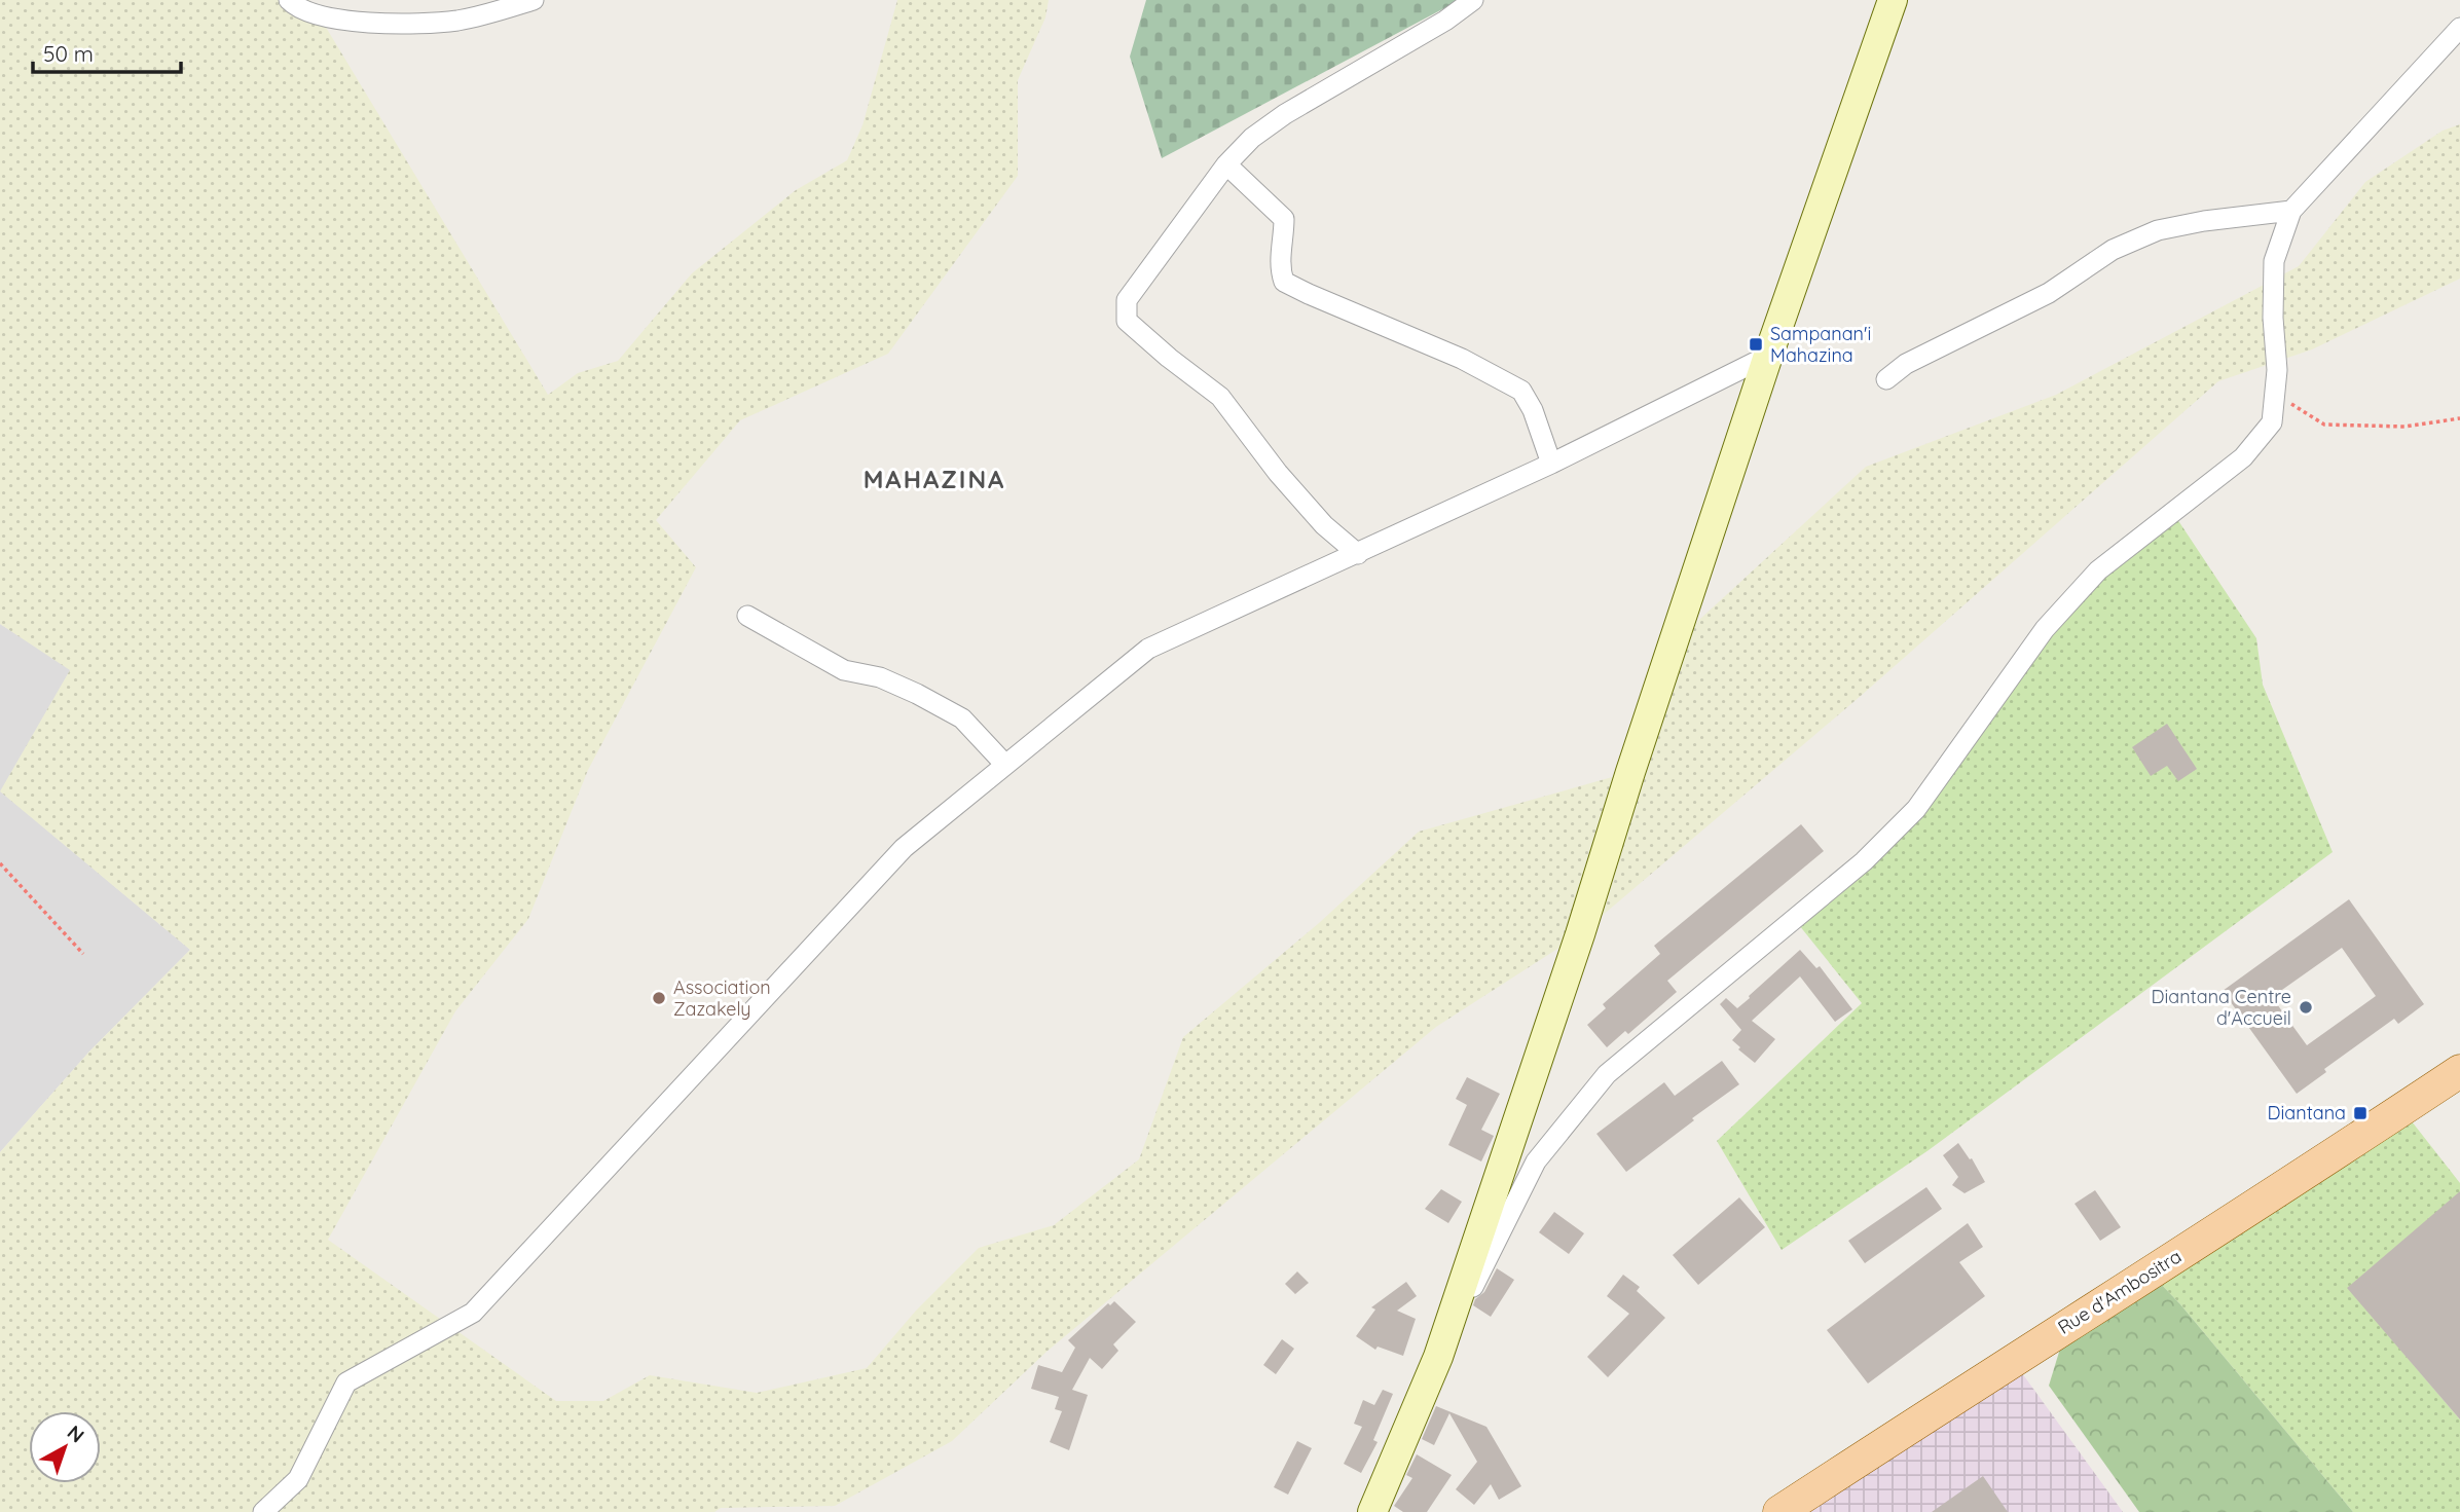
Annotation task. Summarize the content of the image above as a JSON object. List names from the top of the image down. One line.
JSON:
{"streets":{"main road":["Rue d'Ambositra"]},"districts":["MAHAZINA"],"places":{"transit":["Sampanan'i Mahazina","Diantana"],"other":["Association Zazakely","Diantana Centre d'Accueil"]},"scale_bar":"50 m","north":"top right"}
